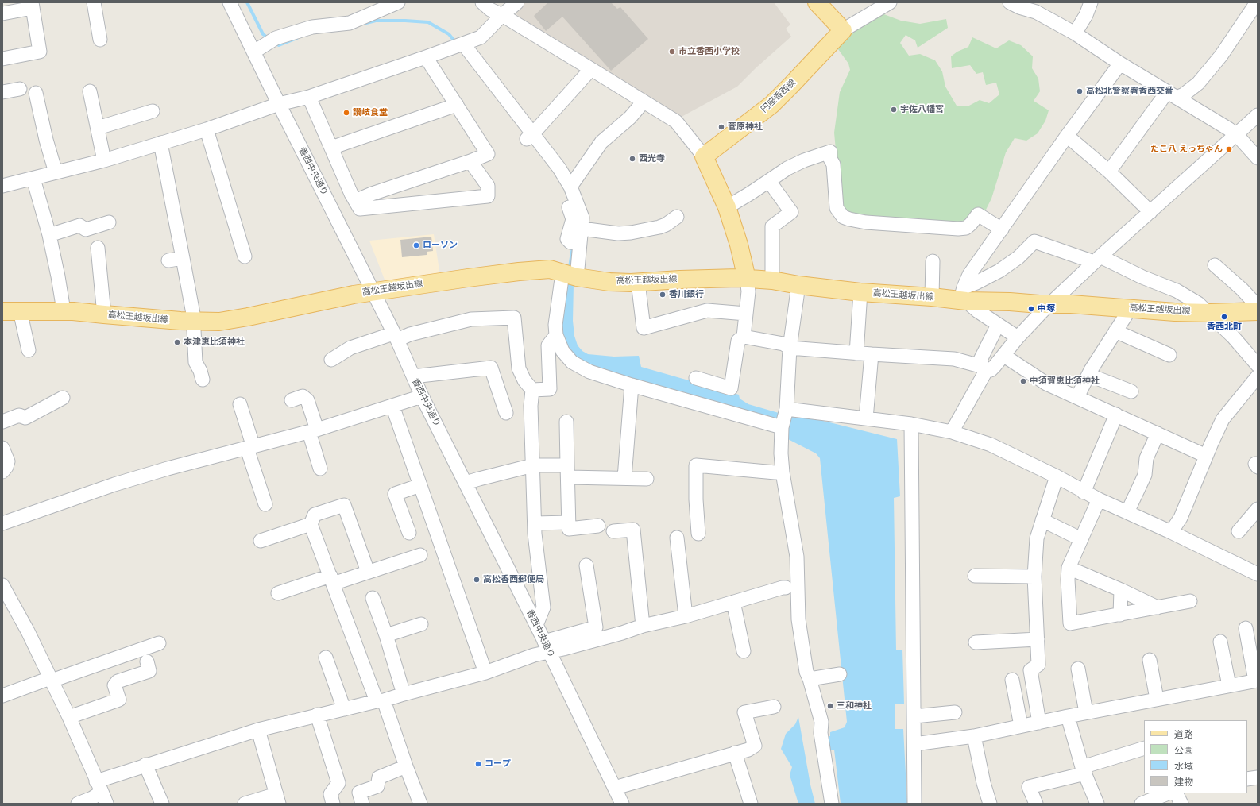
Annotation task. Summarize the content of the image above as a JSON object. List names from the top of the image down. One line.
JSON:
{"streets":{"main road":["円座香西線","高松王越坂出線"],"street":["香西中央通り"]},"crossings":[["香西中央通り","高松王越坂出線"]],"places":["市立香西小学校","高松北警察署香西交番","宇佐八幡宮","讃岐食堂","菅原神社","たこ八 えっちゃん","西光寺","ローソン","香川銀行","中塚","香西北町","本津恵比須神社","中須賀恵比須神社","高松香西郵便局","三和神社","コープ"],"legend":["道路","公園","水域","建物"]}
